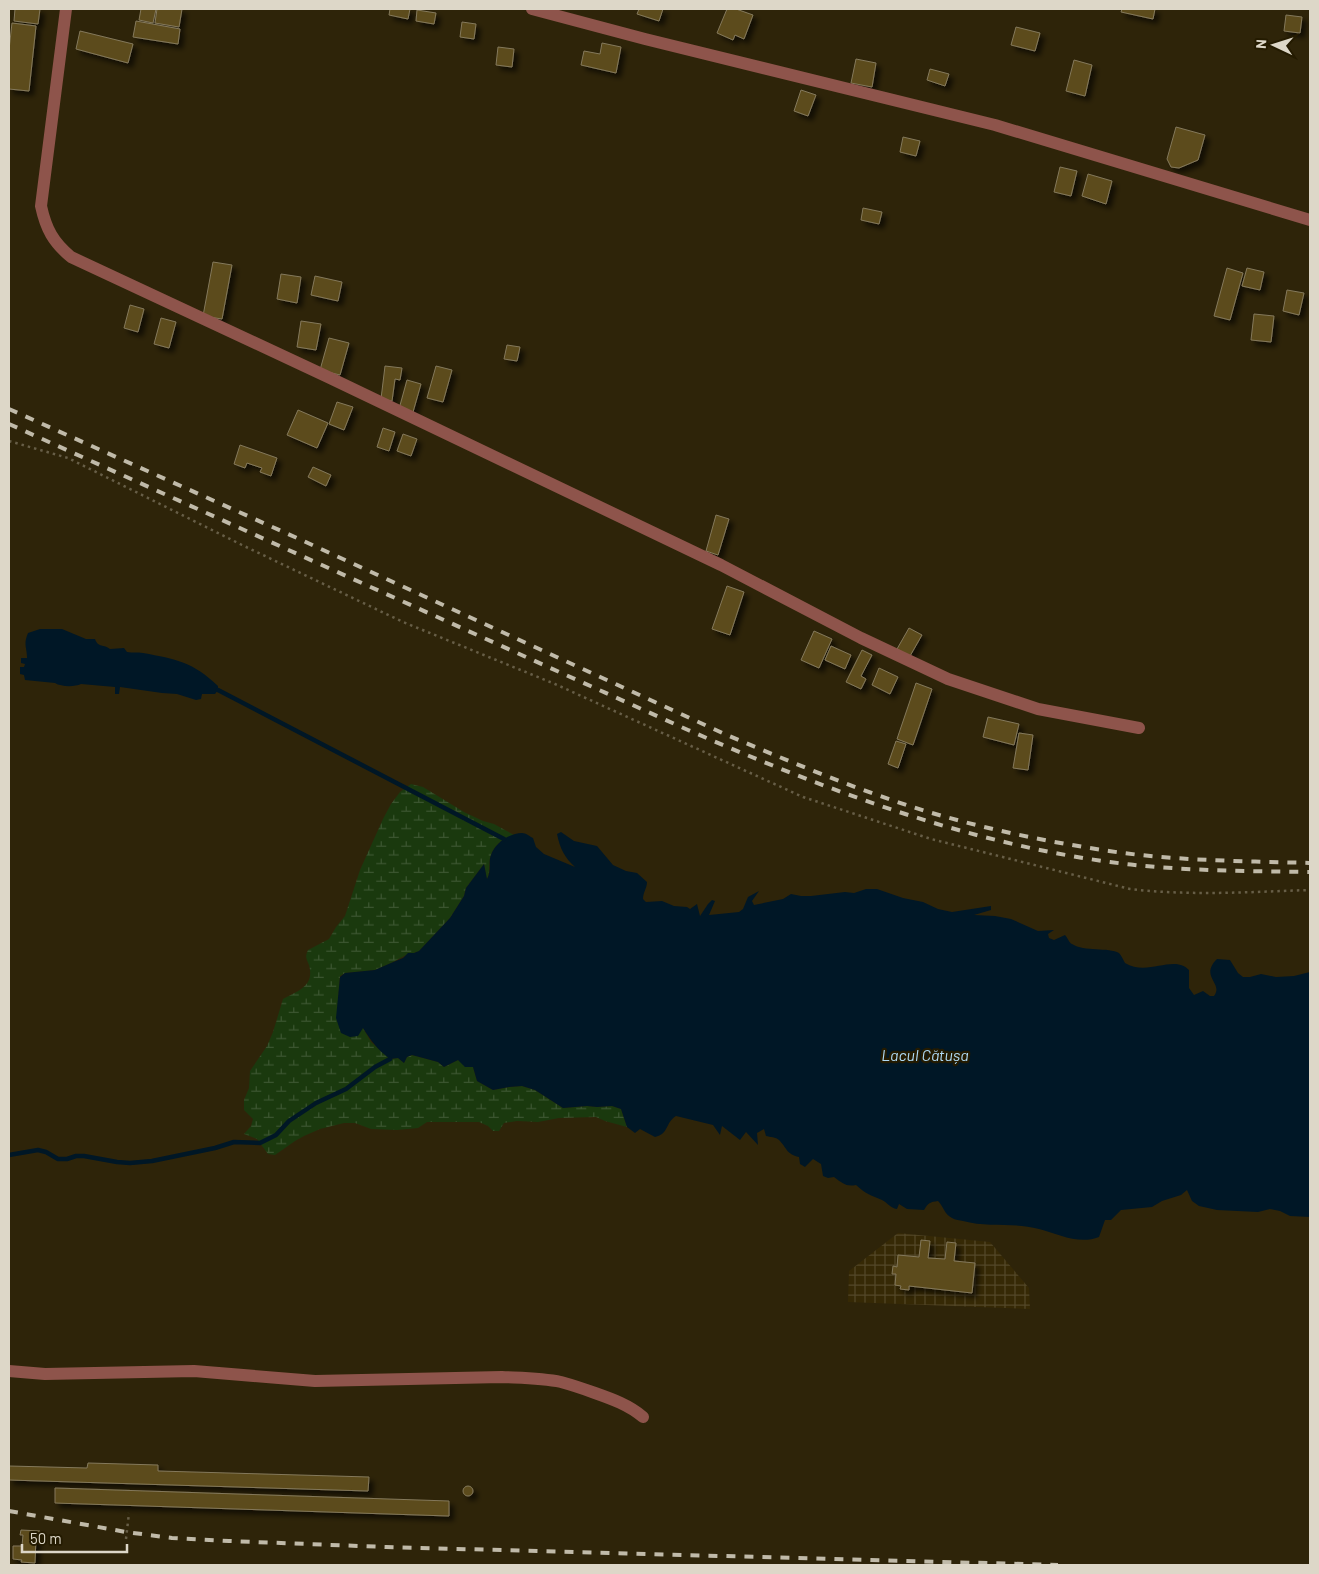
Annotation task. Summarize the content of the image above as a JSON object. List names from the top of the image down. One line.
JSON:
{"water":["Lacul Cătușa"],"scale_bar":"50 m","north":"left"}
